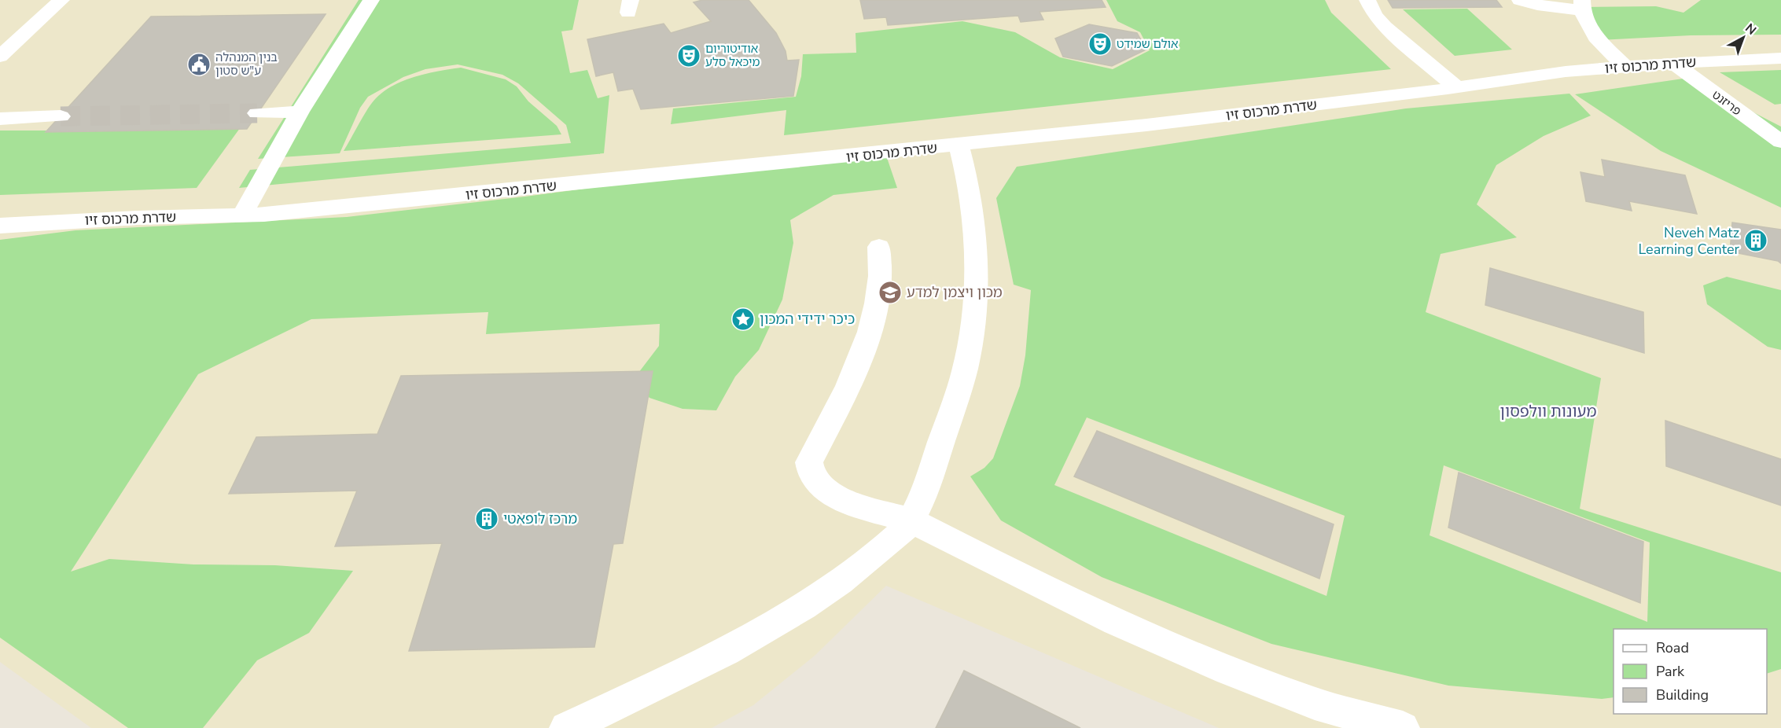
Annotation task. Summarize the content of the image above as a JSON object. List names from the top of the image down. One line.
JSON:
{"streets":{"street":["שדרת מרכוס זיו","פריזנט"]},"crossings":[["שדרת מרכוס זיו","פריזנט"]],"districts":["מעונות וולפסון"],"places":{"theatre":["אולם שמידט","אודיטוריום מיכאל סלע"],"public building":["בנין המנהלה ע\"ש סטון"],"building":["Neveh Matz Learning Center","מרכז לופאטי"],"school or university":["מכון ויצמן למדע"],"place":["כיכר ידידי המכון"]},"legend":["Road","Park","Building"],"north":"top right"}
